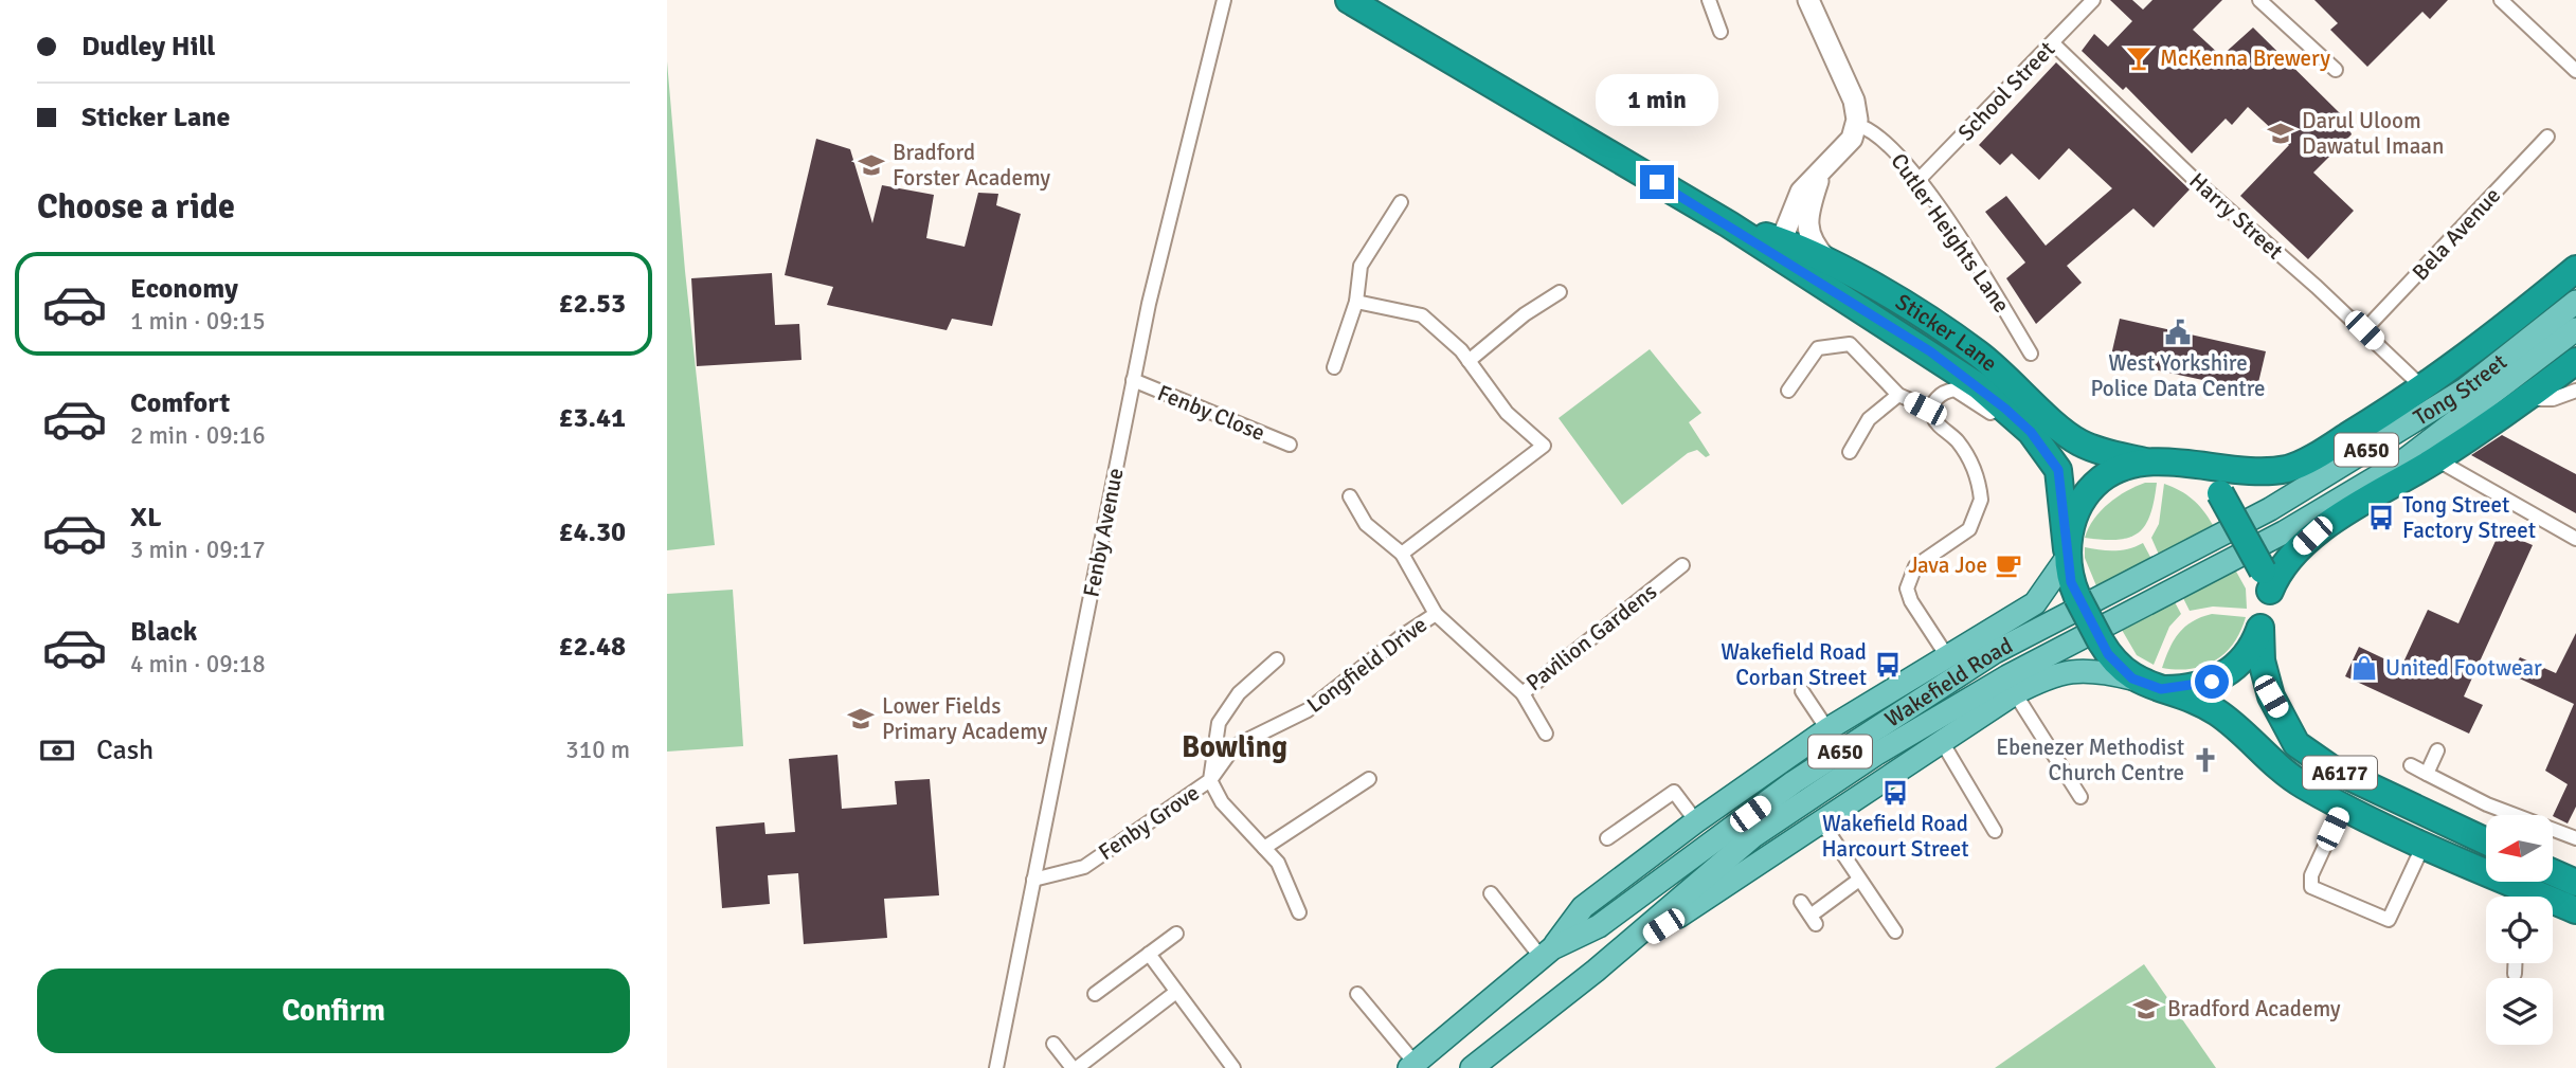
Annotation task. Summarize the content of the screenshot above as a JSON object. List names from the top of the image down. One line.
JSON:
{"streets":{"highway":["Sticker Lane","A6177"],"main road":["Tong Street","A650","Wakefield Road"],"street":["School Street","Harry Street","Cutler Heights Lane","Bela Avenue","Fenby Close","Fenby Avenue","Pavilion Gardens","Longfield Drive","Fenby Grove"]},"crossings":[["School Street","Harry Street"],["School Street","Cutler Heights Lane"],["Harry Street","Bela Avenue"],["Sticker Lane","A650"],["Sticker Lane","A6177"],["Tong Street","Wakefield Road"],["Fenby Close","Fenby Avenue"],["A650","Wakefield Road"],["A650","A6177"],["Fenby Avenue","Fenby Grove"],["Pavilion Gardens","Longfield Drive"],["Longfield Drive","Fenby Grove"]],"districts":["Bowling"],"places":{"bar":["McKenna Brewery"],"school or university":["Darul Uloom Dawatul Imaan","Bradford Forster Academy","Lower Fields Primary Academy","Bradford Academy"],"public building":["West Yorkshire Police Data Centre"],"bus stop":["Tong Street Factory Street","Wakefield Road Corban Street","Wakefield Road Harcourt Street"],"cafe":["Java Joe"],"shop":["United Footwear"],"church":["Ebenezer Methodist Church Centre"]},"north":"left","page":{"banner":["Dudley Hill","Sticker Lane"],"bubble":"1 min","heading":"Choose a ride","list":[{"name":"Economy","note":"1 min · 09:15","value":"£2.53"},{"name":"Comfort","note":"2 min · 09:16","value":"£3.41"},{"name":"XL","note":"3 min · 09:17","value":"£4.30"},{"name":"Black","note":"4 min · 09:18","value":"£2.48"}],"pay":["Cash","310 m"],"buttons":"Confirm"}}
